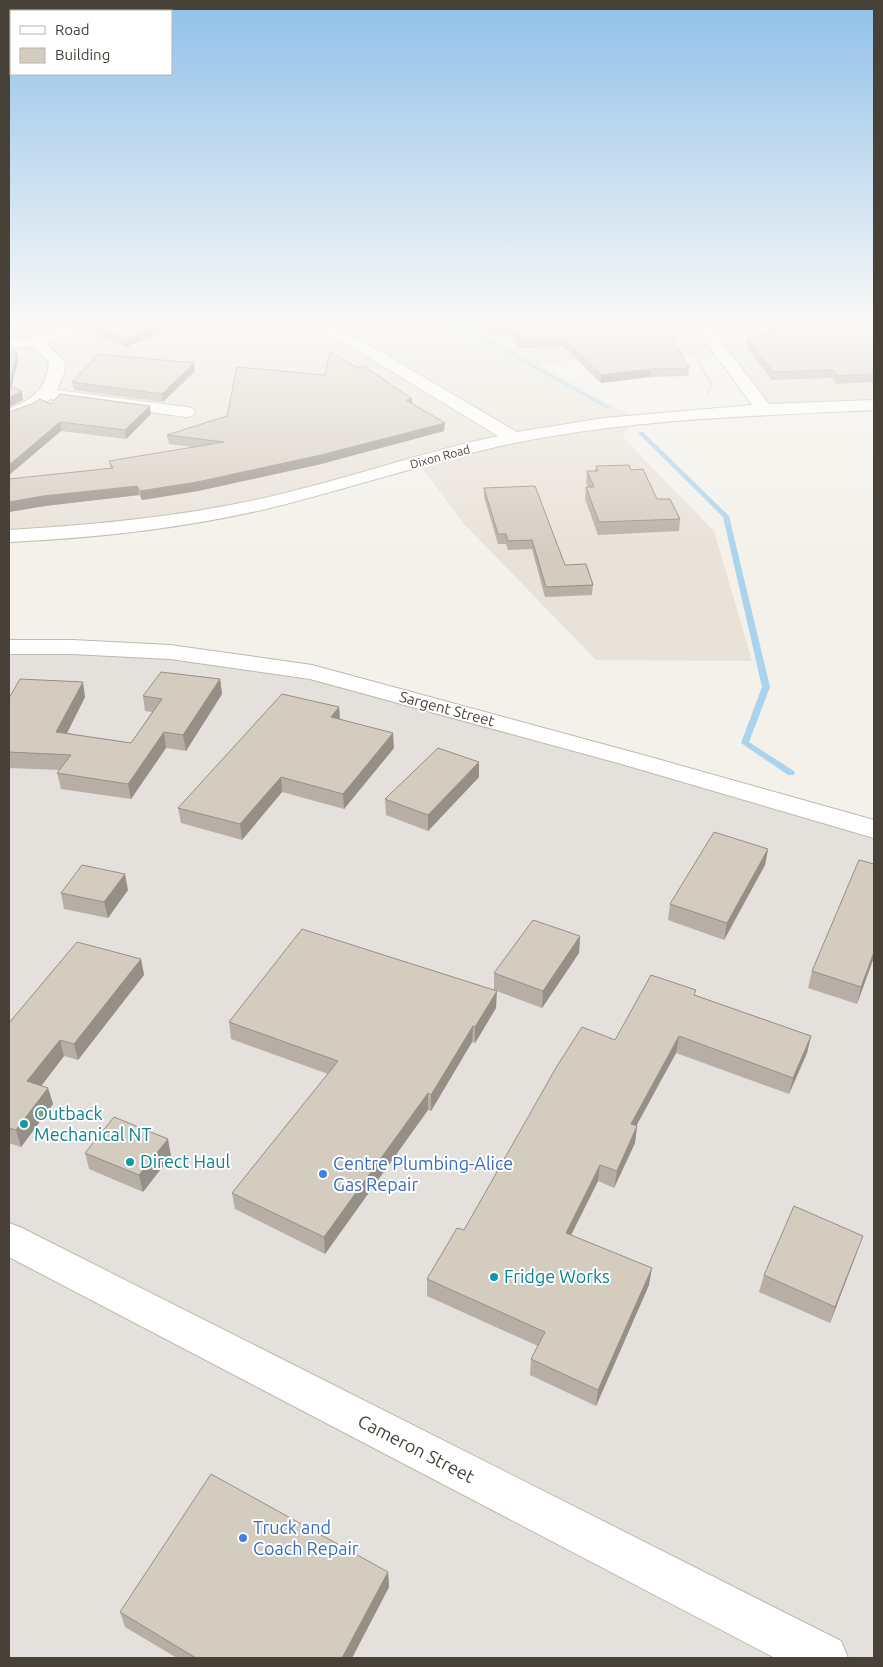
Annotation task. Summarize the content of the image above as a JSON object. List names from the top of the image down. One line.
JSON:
{"streets":{"street":["Dixon Road","Sargent Street","Cameron Street"]},"places":["Outback Mechanical NT","Direct Haul","Centre Plumbing-Alice Gas Repair","Fridge Works","Truck and Coach Repair"],"legend":["Road","Building"]}
